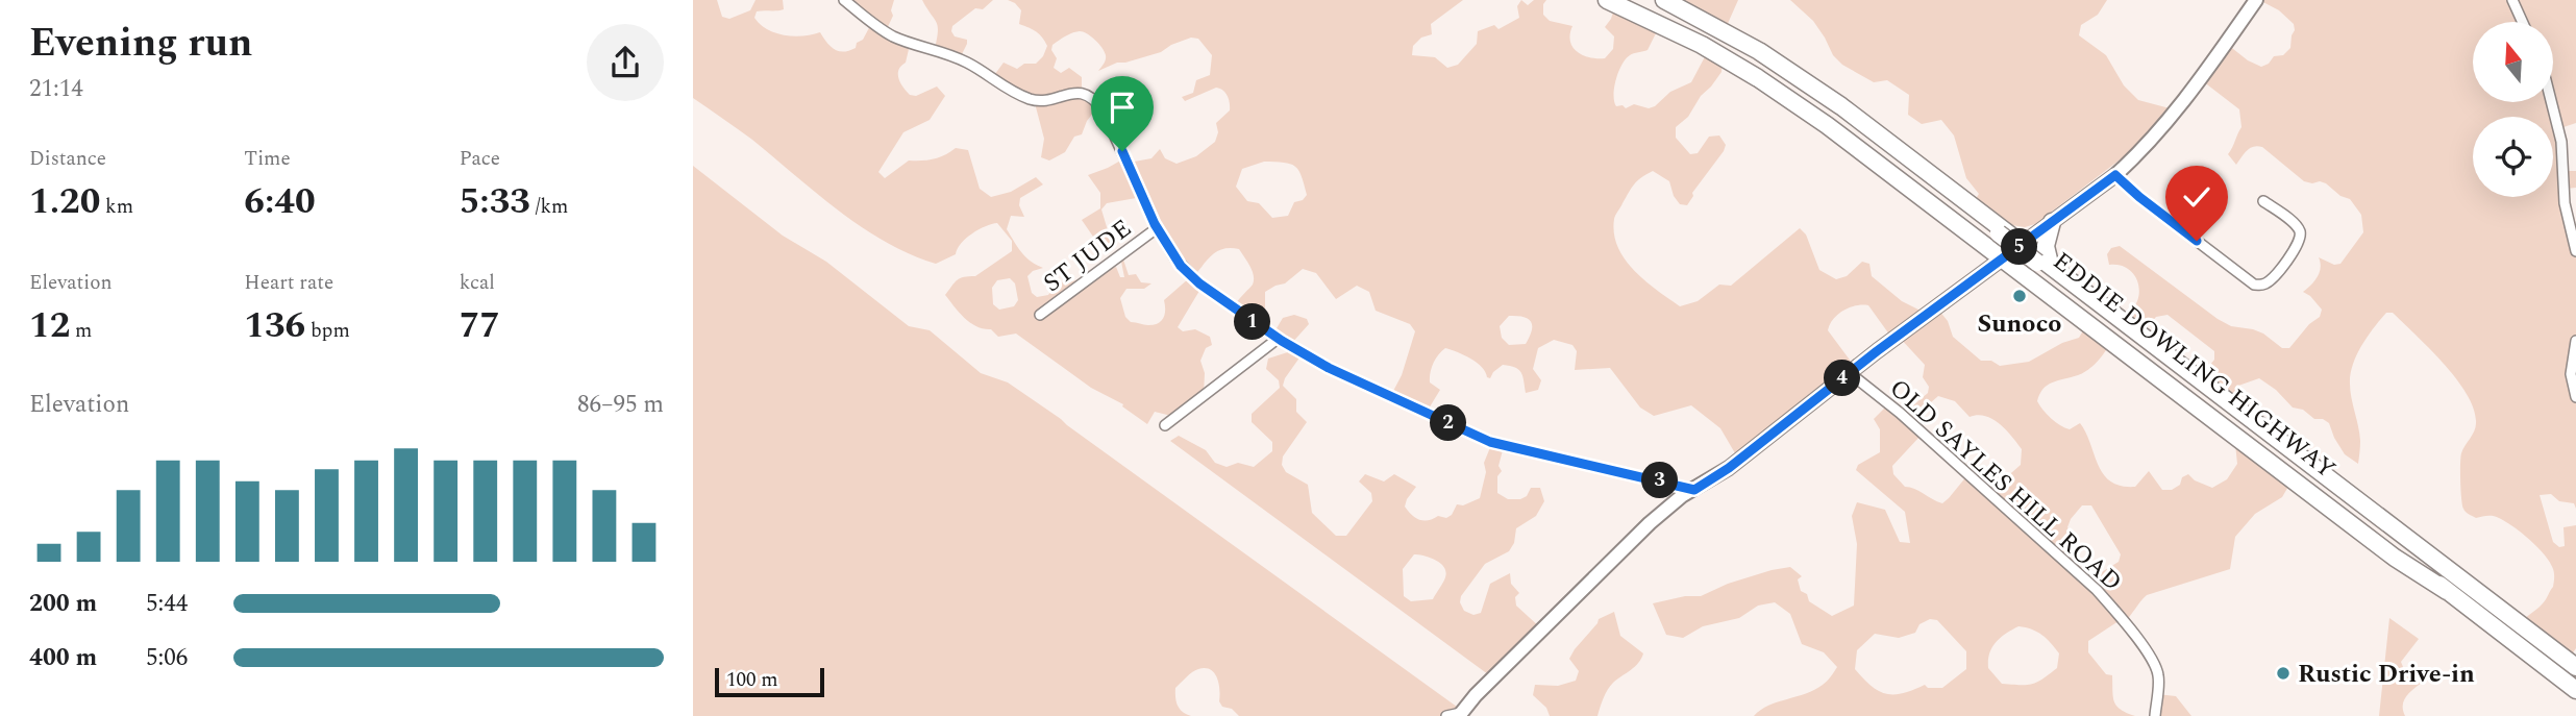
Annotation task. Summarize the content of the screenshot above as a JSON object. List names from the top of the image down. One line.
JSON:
{"streets":{"highway":["EDDIE DOWLING HIGHWAY"],"street":["ST JUDE","OLD SAYLES HILL ROAD"]},"places":["Sunoco","Rustic Drive-in"],"scale_bar":"100 m","north":"top","page":{"heading":["Evening run","21:14"],"stats":[["Distance","1.20 km"],["Time","6:40"],["Pace","5:33 /km"],["Elevation","12 m"],["Heart rate","136 bpm"],["kcal","77"]],"pins":["5","1","4","2","3"],"chart":["Elevation","86–95 m"],"list":[{"name":"200 m","note":"5:44"},{"name":"400 m","note":"5:06"}],"scale":"100 m"}}
